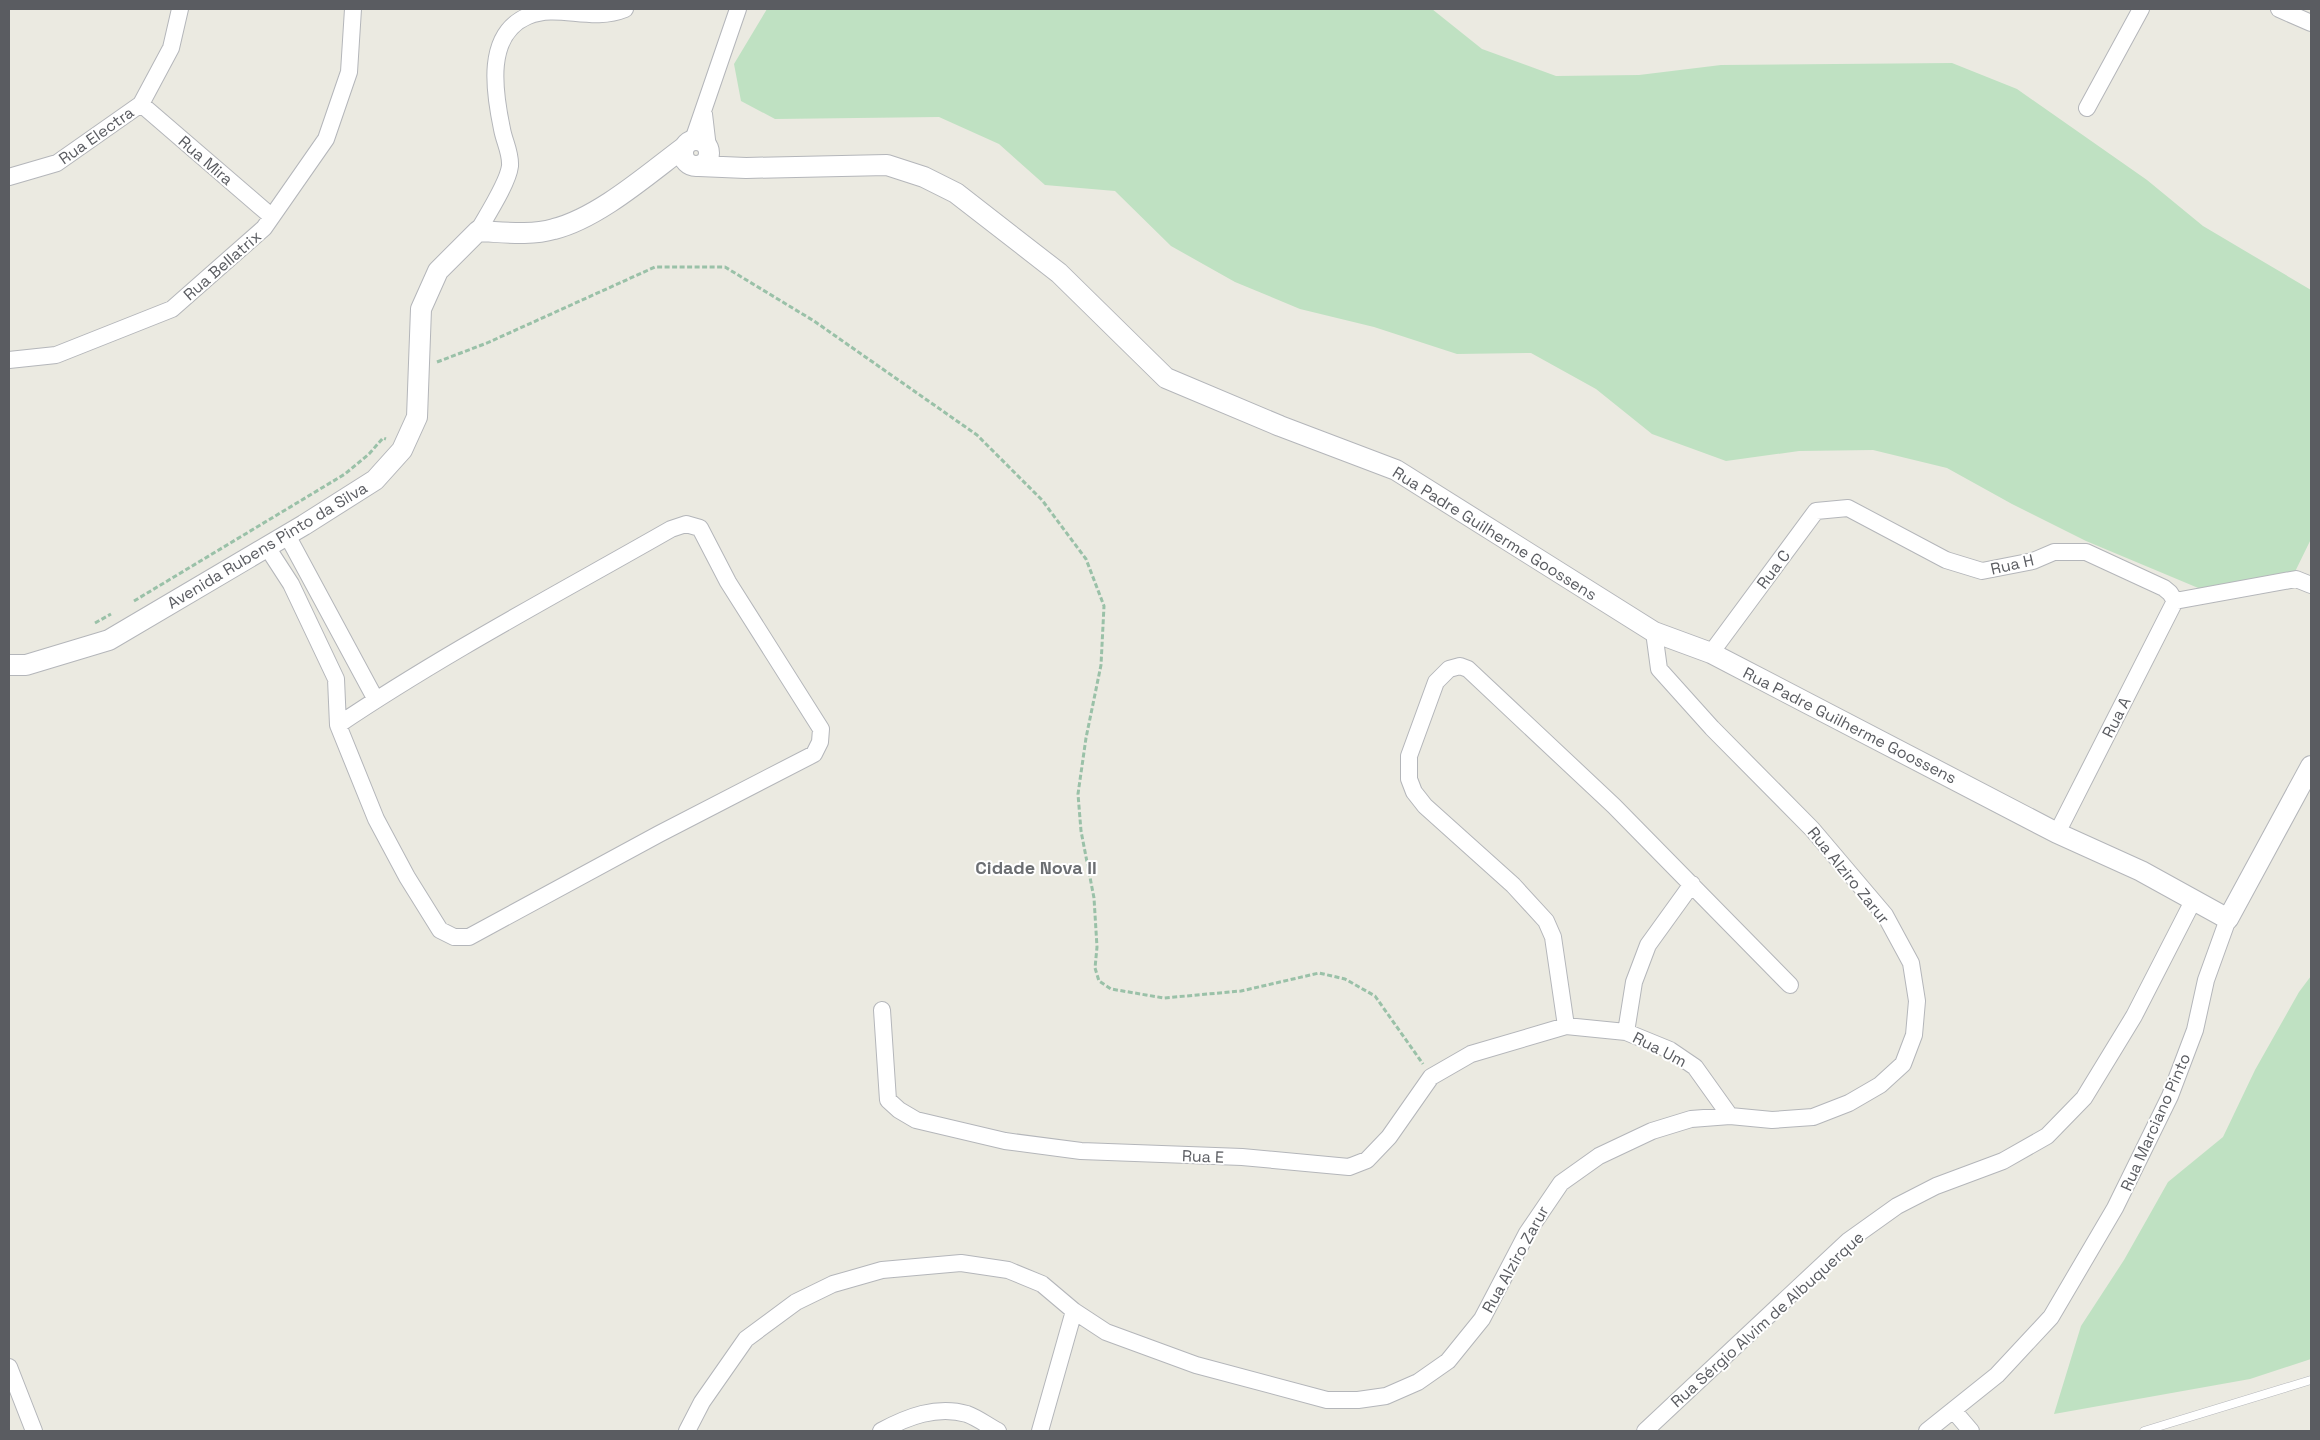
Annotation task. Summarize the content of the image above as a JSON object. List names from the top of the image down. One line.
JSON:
{"streets":{"street":["Rua Electra","Rua Mira","Rua Bellatrix","Rua Padre Guilherme Goossens","Avenida Rubens Pinto da Silva","Rua H","Rua C","Rua A","Rua Alziro Zarur","Rua Um","Rua Marciano Pinto","Rua E","Rua Sérgio Alvim de Albuquerque"]},"crossings":[["Rua Electra","Rua Mira"],["Rua Mira","Rua Bellatrix"],["Rua Padre Guilherme Goossens","Rua C"],["Rua Padre Guilherme Goossens","Rua A"],["Rua Padre Guilherme Goossens","Rua Alziro Zarur"],["Rua Padre Guilherme Goossens","Rua Marciano Pinto"],["Rua Padre Guilherme Goossens","Rua Sérgio Alvim de Albuquerque"],["Rua H","Rua C"],["Rua H","Rua A"],["Rua Alziro Zarur","Rua Um"],["Rua Um","Rua E"]],"districts":["Cidade Nova II"]}
